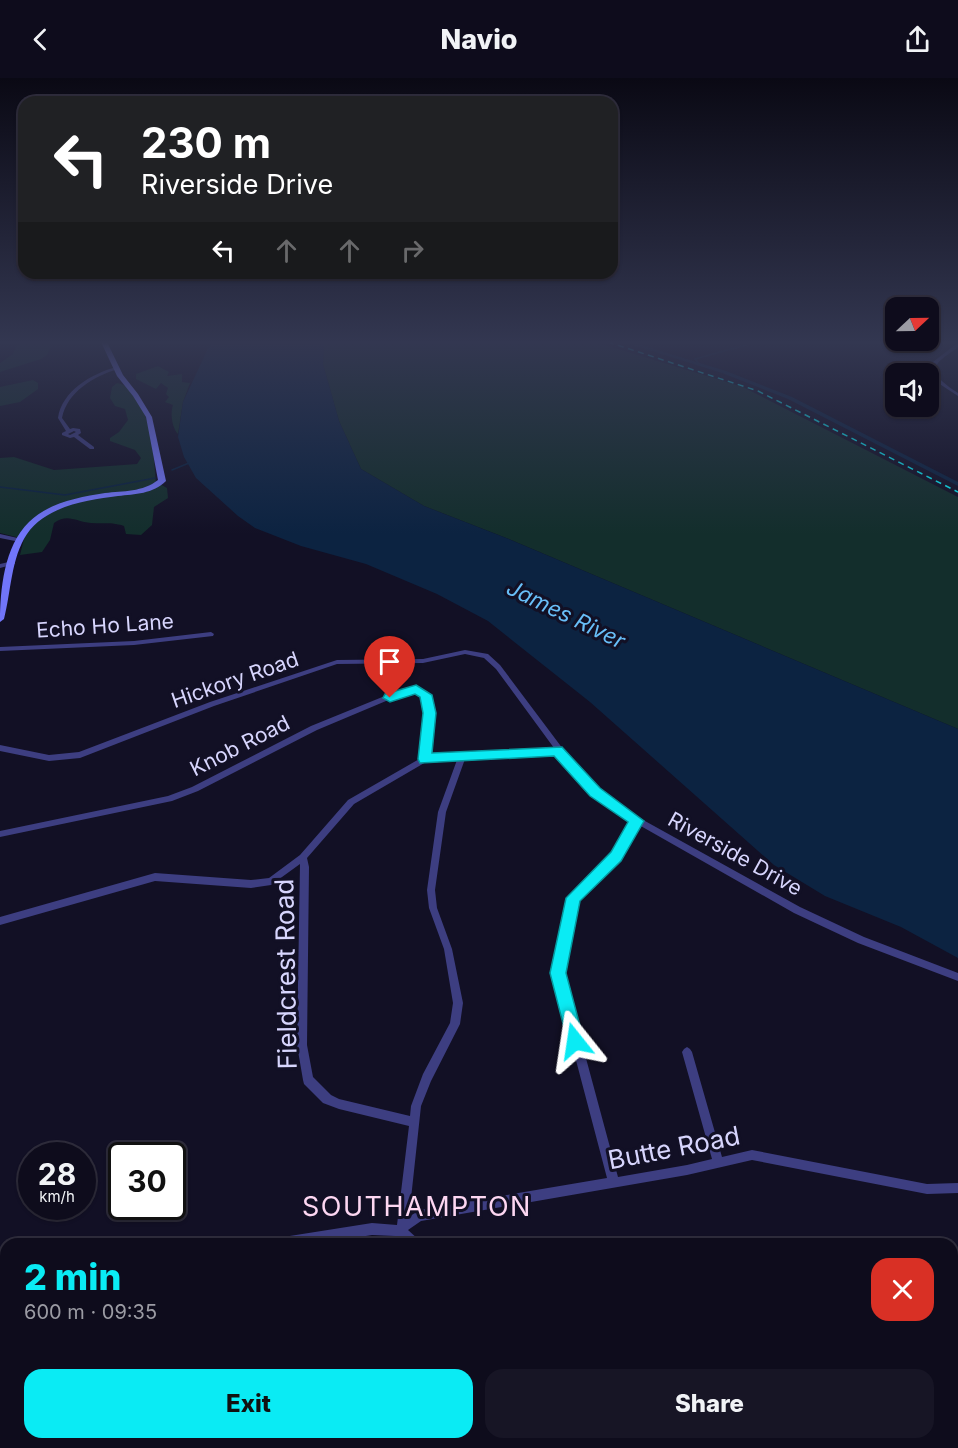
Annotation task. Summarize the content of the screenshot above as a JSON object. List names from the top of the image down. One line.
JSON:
{"streets":{"street":["Echo Ho Lane","Hickory Road","Knob Road","Riverside Drive","Fieldcrest Road","Butte Road"]},"crossings":[["Hickory Road","Riverside Drive"]],"districts":["SOUTHAMPTON"],"water":["James River"],"north":"right","page":{"header":"Navio","turn":["230 m","Riverside Drive"],"speed":"28 km/h","limit":"30","heading":["2 min","600 m · 09:35"],"buttons":["Exit","Share"]}}
